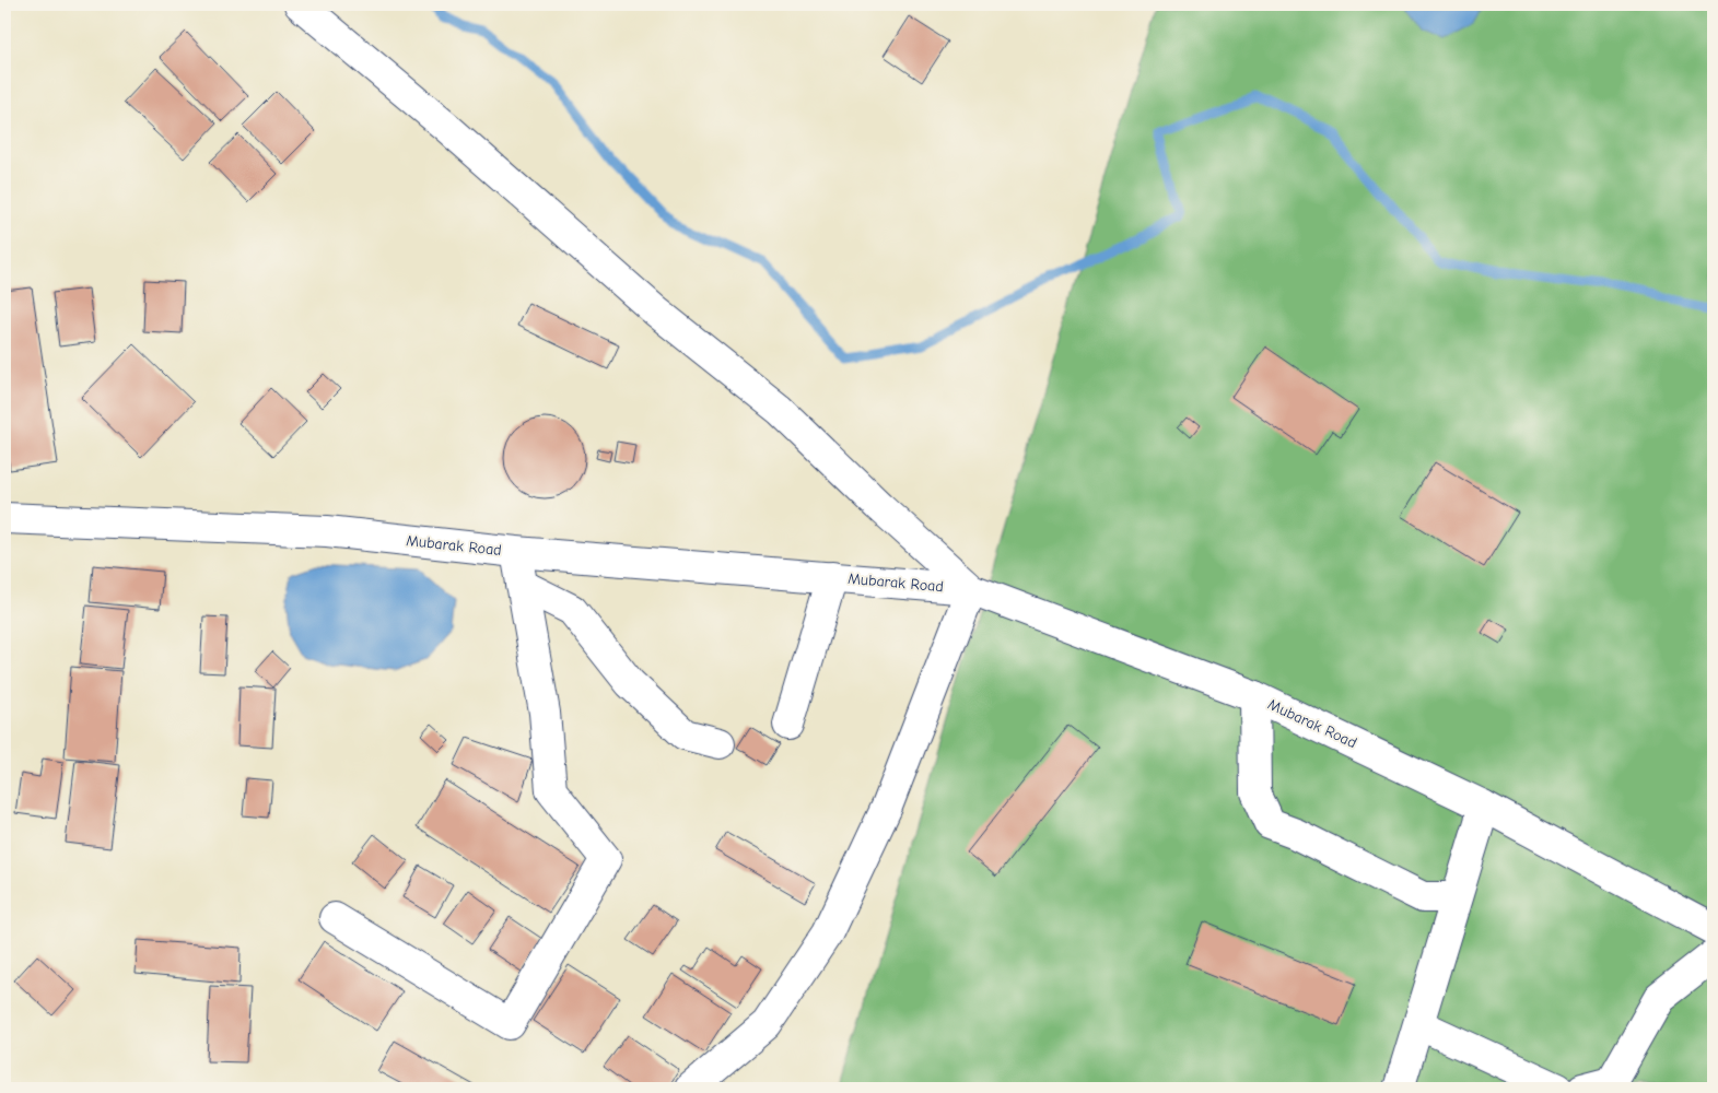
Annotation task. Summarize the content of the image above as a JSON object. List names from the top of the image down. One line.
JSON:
{"streets":{"street":["Mubarak Road"]}}
